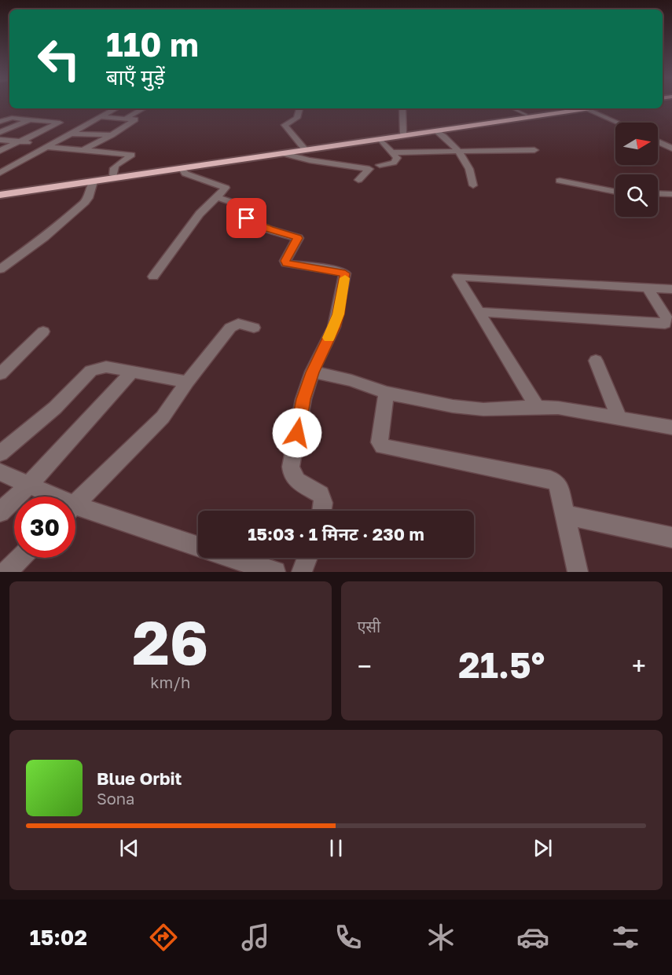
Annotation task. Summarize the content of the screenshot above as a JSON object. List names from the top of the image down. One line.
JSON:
{"north":"right","page":{"turn":["110 m","बाएँ मुड़ें"],"limit":"30","trip":"15:03 · 1 मिनट · 230 m","tile":[["26","km/h"],"एसी"],"heat":["−","21.5°","+"],"song":["Blue Orbit","Sona"],"tabs":"15:02"}}
